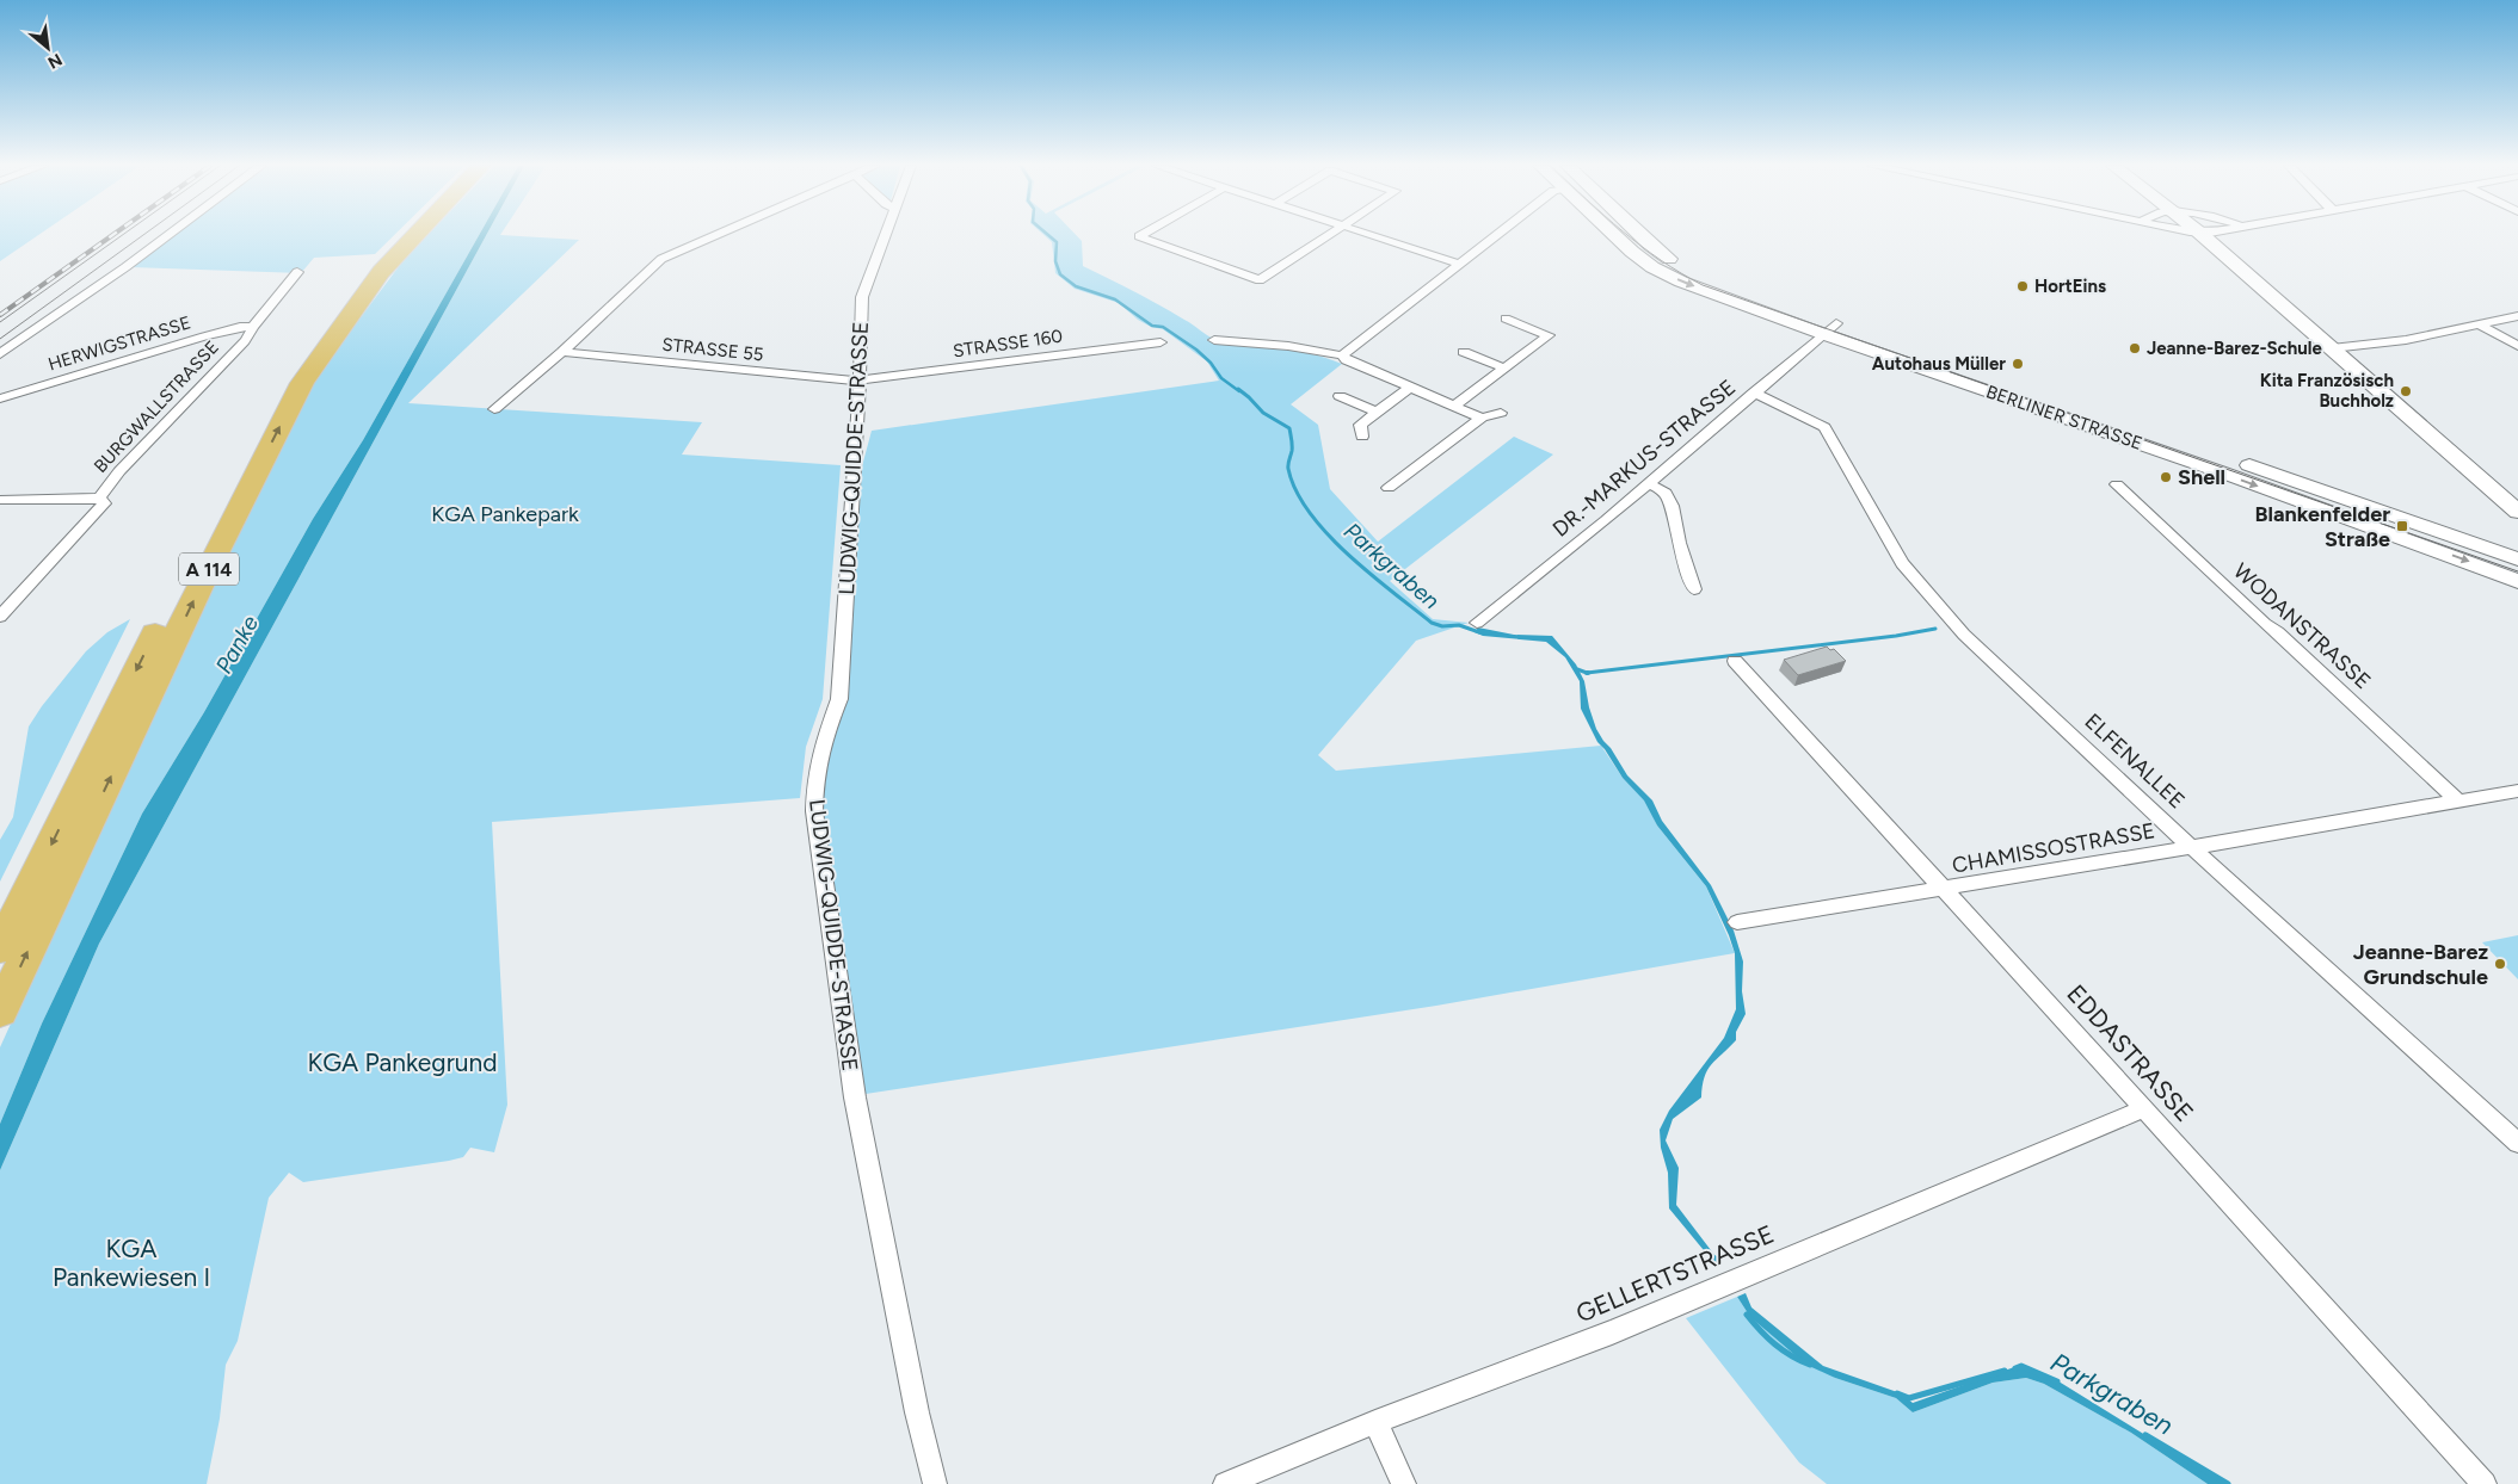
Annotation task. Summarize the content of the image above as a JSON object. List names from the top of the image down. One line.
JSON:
{"streets":{"highway":["A 114"],"main road":["BERLINER STRASSE"],"street":["HERWIGSTRASSE","STRASSE 160","STRASSE 55","BURGWALLSTRASSE","LUDWIG-QUIDDE-STRASSE","DR.-MARKUS-STRASSE","WODANSTRASSE","ELFENALLEE","CHAMISSOSTRASSE","EDDASTRASSE","GELLERTSTRASSE"]},"crossings":[["HERWIGSTRASSE","BURGWALLSTRASSE"],["STRASSE 160","STRASSE 55"],["STRASSE 160","LUDWIG-QUIDDE-STRASSE"],["STRASSE 55","LUDWIG-QUIDDE-STRASSE"],["BERLINER STRASSE","DR.-MARKUS-STRASSE"],["DR.-MARKUS-STRASSE","ELFENALLEE"],["WODANSTRASSE","CHAMISSOSTRASSE"],["ELFENALLEE","CHAMISSOSTRASSE"],["CHAMISSOSTRASSE","EDDASTRASSE"],["EDDASTRASSE","GELLERTSTRASSE"]],"water":["Parkgraben","Panke"],"parks":["KGA Pankepark","KGA Pankegrund","KGA Pankewiesen I"],"places":{"other":["HortEins","Jeanne-Barez-Schule","Autohaus Müller","Kita Französisch Buchholz","Shell","Jeanne-Barez Grundschule"],"transit":["Blankenfelder Straße"]},"north":"bottom right"}
